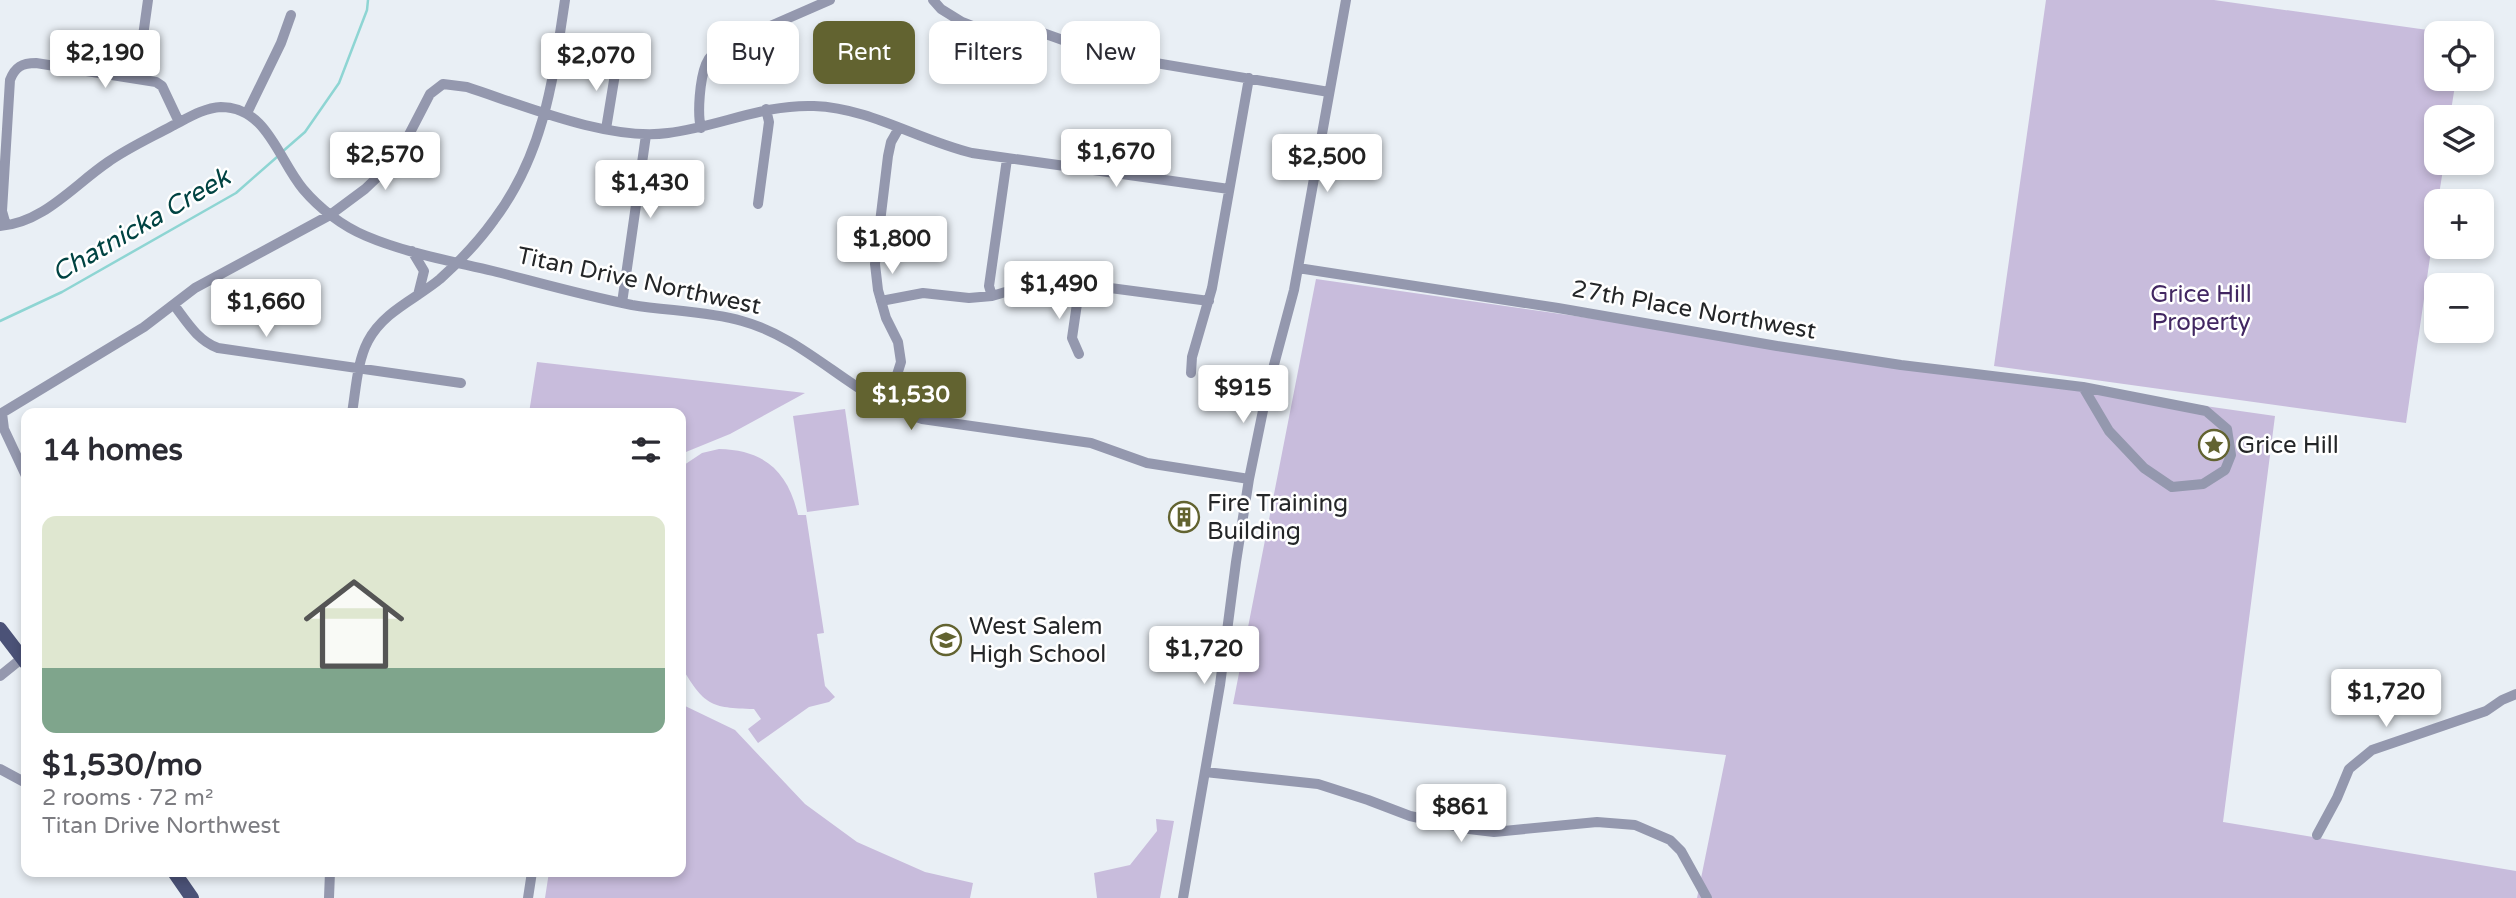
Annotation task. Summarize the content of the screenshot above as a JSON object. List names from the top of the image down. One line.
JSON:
{"streets":{"street":["Titan Drive Northwest","27th Place Northwest"]},"water":["Chatnicka Creek"],"parks":["Grice Hill Property"],"places":{"place":["Grice Hill"],"building":["Fire Training Building"],"school or university":["West Salem High School"]},"page":{"map_buttons":["+","−"],"chip":["Buy","Rent","Filters","New"],"price":["$2,190","$2,070","$1,670","$2,570","$2,500","$1,430","$1,800","$1,490","$1,660","$915","$1,530","$1,720","$1,720","$861"],"heading":"14 homes","list":[{"name":"$1,530/mo","note":"2 rooms · 72 m² · Titan Drive Northwest"}]}}
